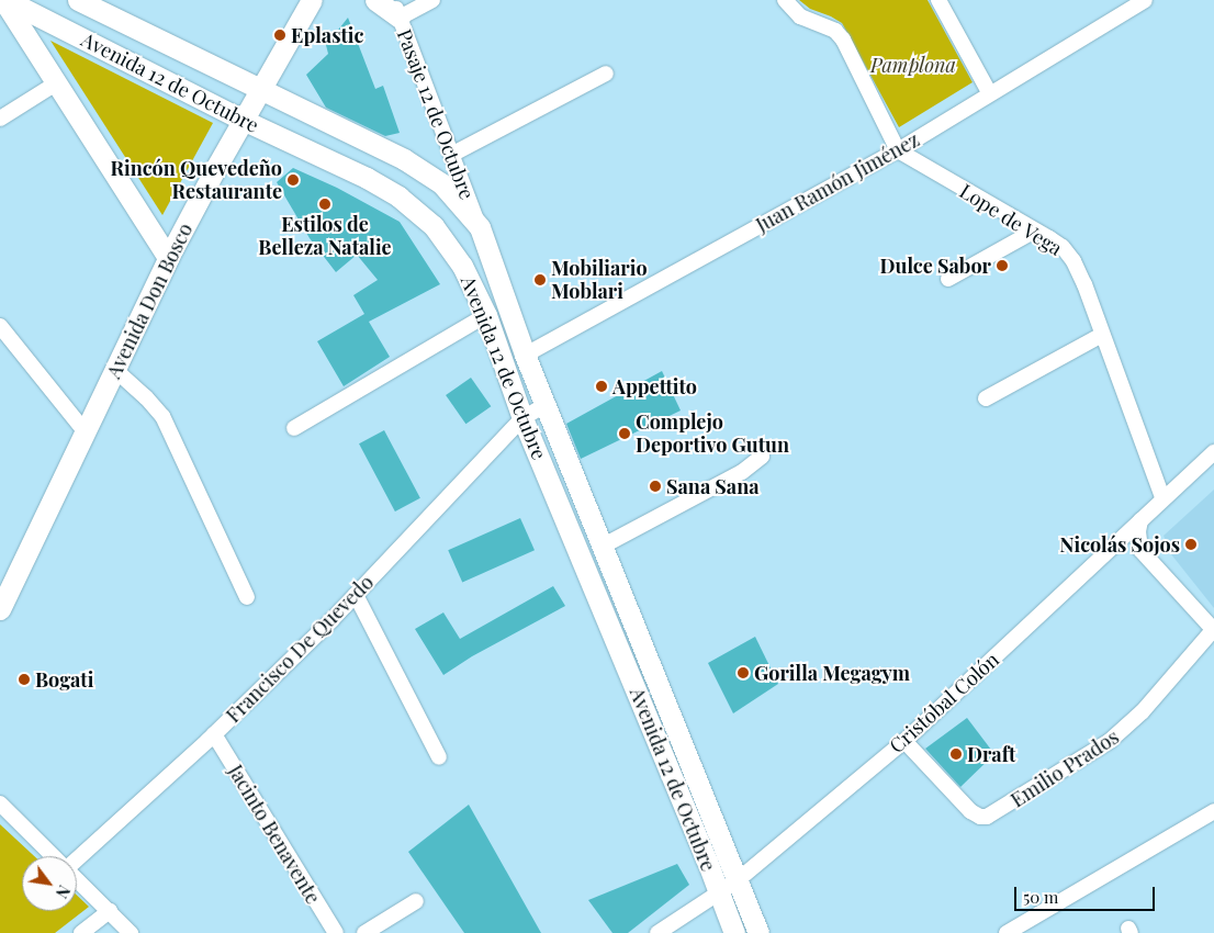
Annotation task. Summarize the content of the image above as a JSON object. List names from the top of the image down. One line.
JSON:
{"streets":{"main road":["Avenida 12 de Octubre","Avenida Don Bosco"],"street":["Pasaje 12 de Octubre","Juan Ramón Jiménez","Lope de Vega","Francisco De Quevedo","Cristóbal Colón","Emilio Prados","Jacinto Benavente"]},"crossings":[["Avenida 12 de Octubre","Pasaje 12 de Octubre"],["Avenida 12 de Octubre","Juan Ramón Jiménez"],["Avenida 12 de Octubre","Avenida Don Bosco"],["Avenida 12 de Octubre","Francisco De Quevedo"],["Avenida 12 de Octubre","Cristóbal Colón"],["Juan Ramón Jiménez","Lope de Vega"],["Lope de Vega","Cristóbal Colón"],["Francisco De Quevedo","Jacinto Benavente"],["Cristóbal Colón","Emilio Prados"]],"parks":["Pamplona"],"places":["Eplastic","Rincón Quevedeño Restaurante","Estilos de Belleza Natalie","Dulce Sabor","Mobiliario Moblari","Appettito","Complejo Deportivo Gutun","Sana Sana","Nicolás Sojos","Gorilla Megagym","Bogati","Draft"],"scale_bar":"50 m","north":"bottom right"}
